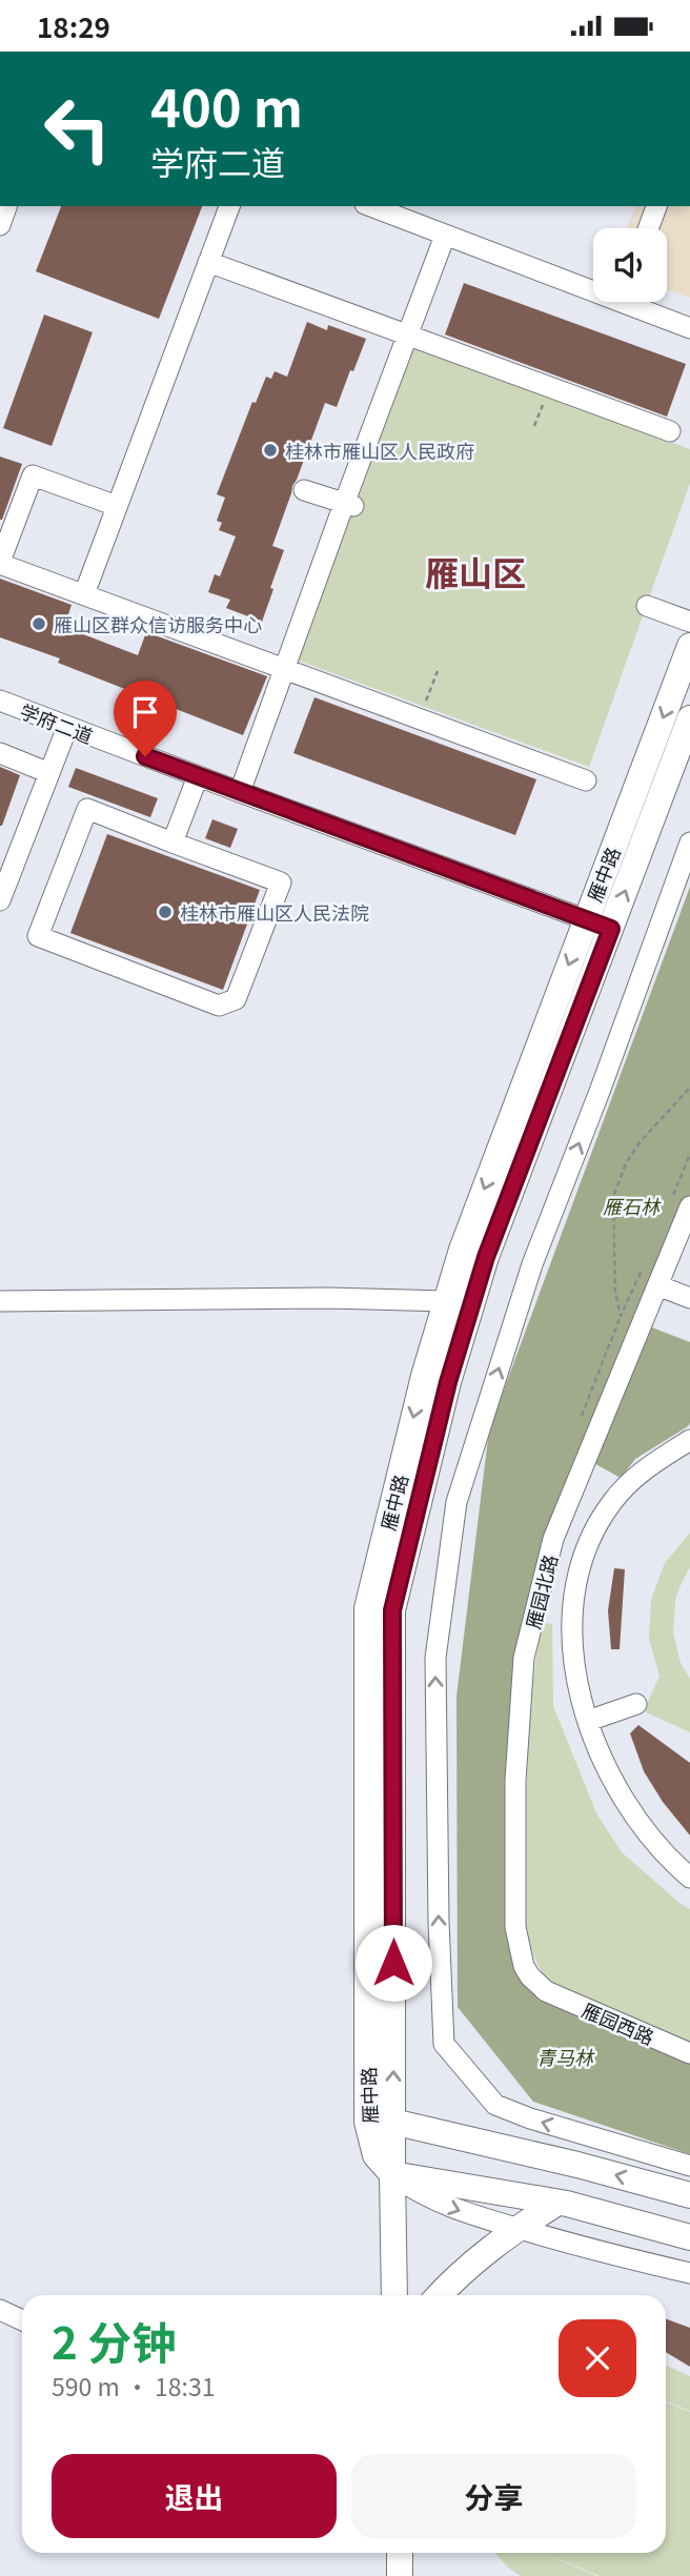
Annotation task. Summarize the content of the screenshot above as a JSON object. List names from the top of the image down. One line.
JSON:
{"streets":{"main road":["雁中路"],"street":["学府二道","雁园北路","雁园西路"]},"crossings":[["学府二道","雁中路"],["雁园北路","雁园西路"]],"districts":["雁山区"],"parks":["雁石林","青马林"],"places":["桂林市雁山区人民政府","雁山区群众信访服务中心","桂林市雁山区人民法院"],"page":{"status":"18:29","turn":["400 m","学府二道"],"heading":["2 分钟","590 m · 18:31"],"buttons":["退出","分享"]}}
